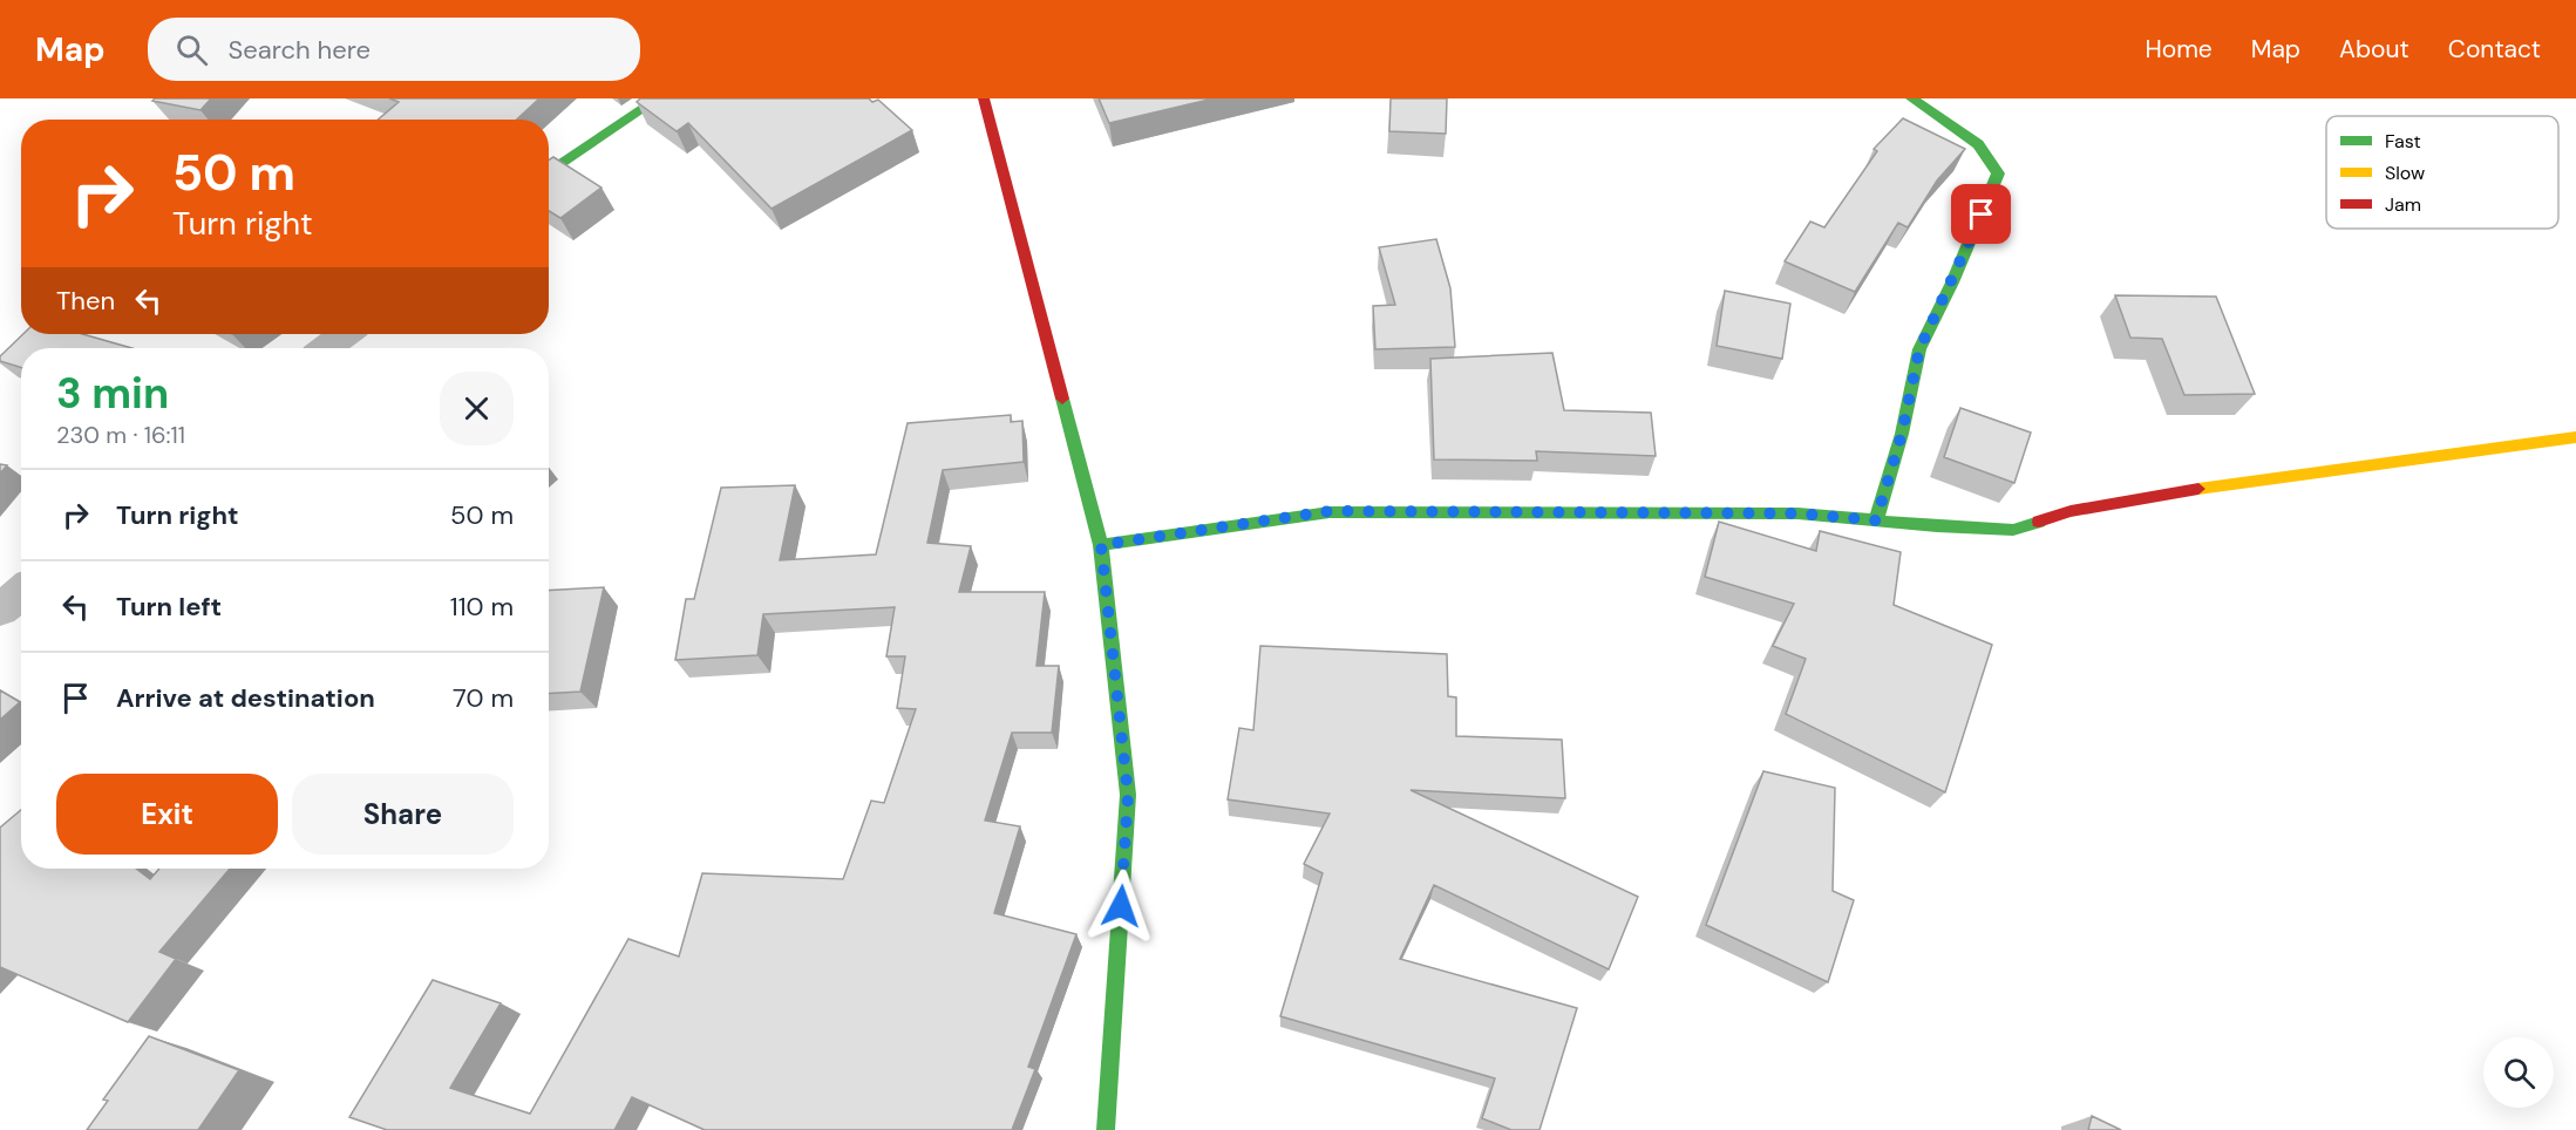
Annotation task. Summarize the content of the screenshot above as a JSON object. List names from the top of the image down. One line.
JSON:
{"legend":["Fast","Slow","Jam"],"page":{"header":"Map","search":"Search here","nav":["Home","Map","About","Contact"],"turn":["50 m","Turn right"],"then":"Then","heading":["3 min","230 m · 16:11"],"list":[{"name":"Turn right","value":"50 m"},{"name":"Turn left","value":"110 m"},{"name":"Arrive at destination","value":"70 m"}],"buttons":["Exit","Share"]}}
